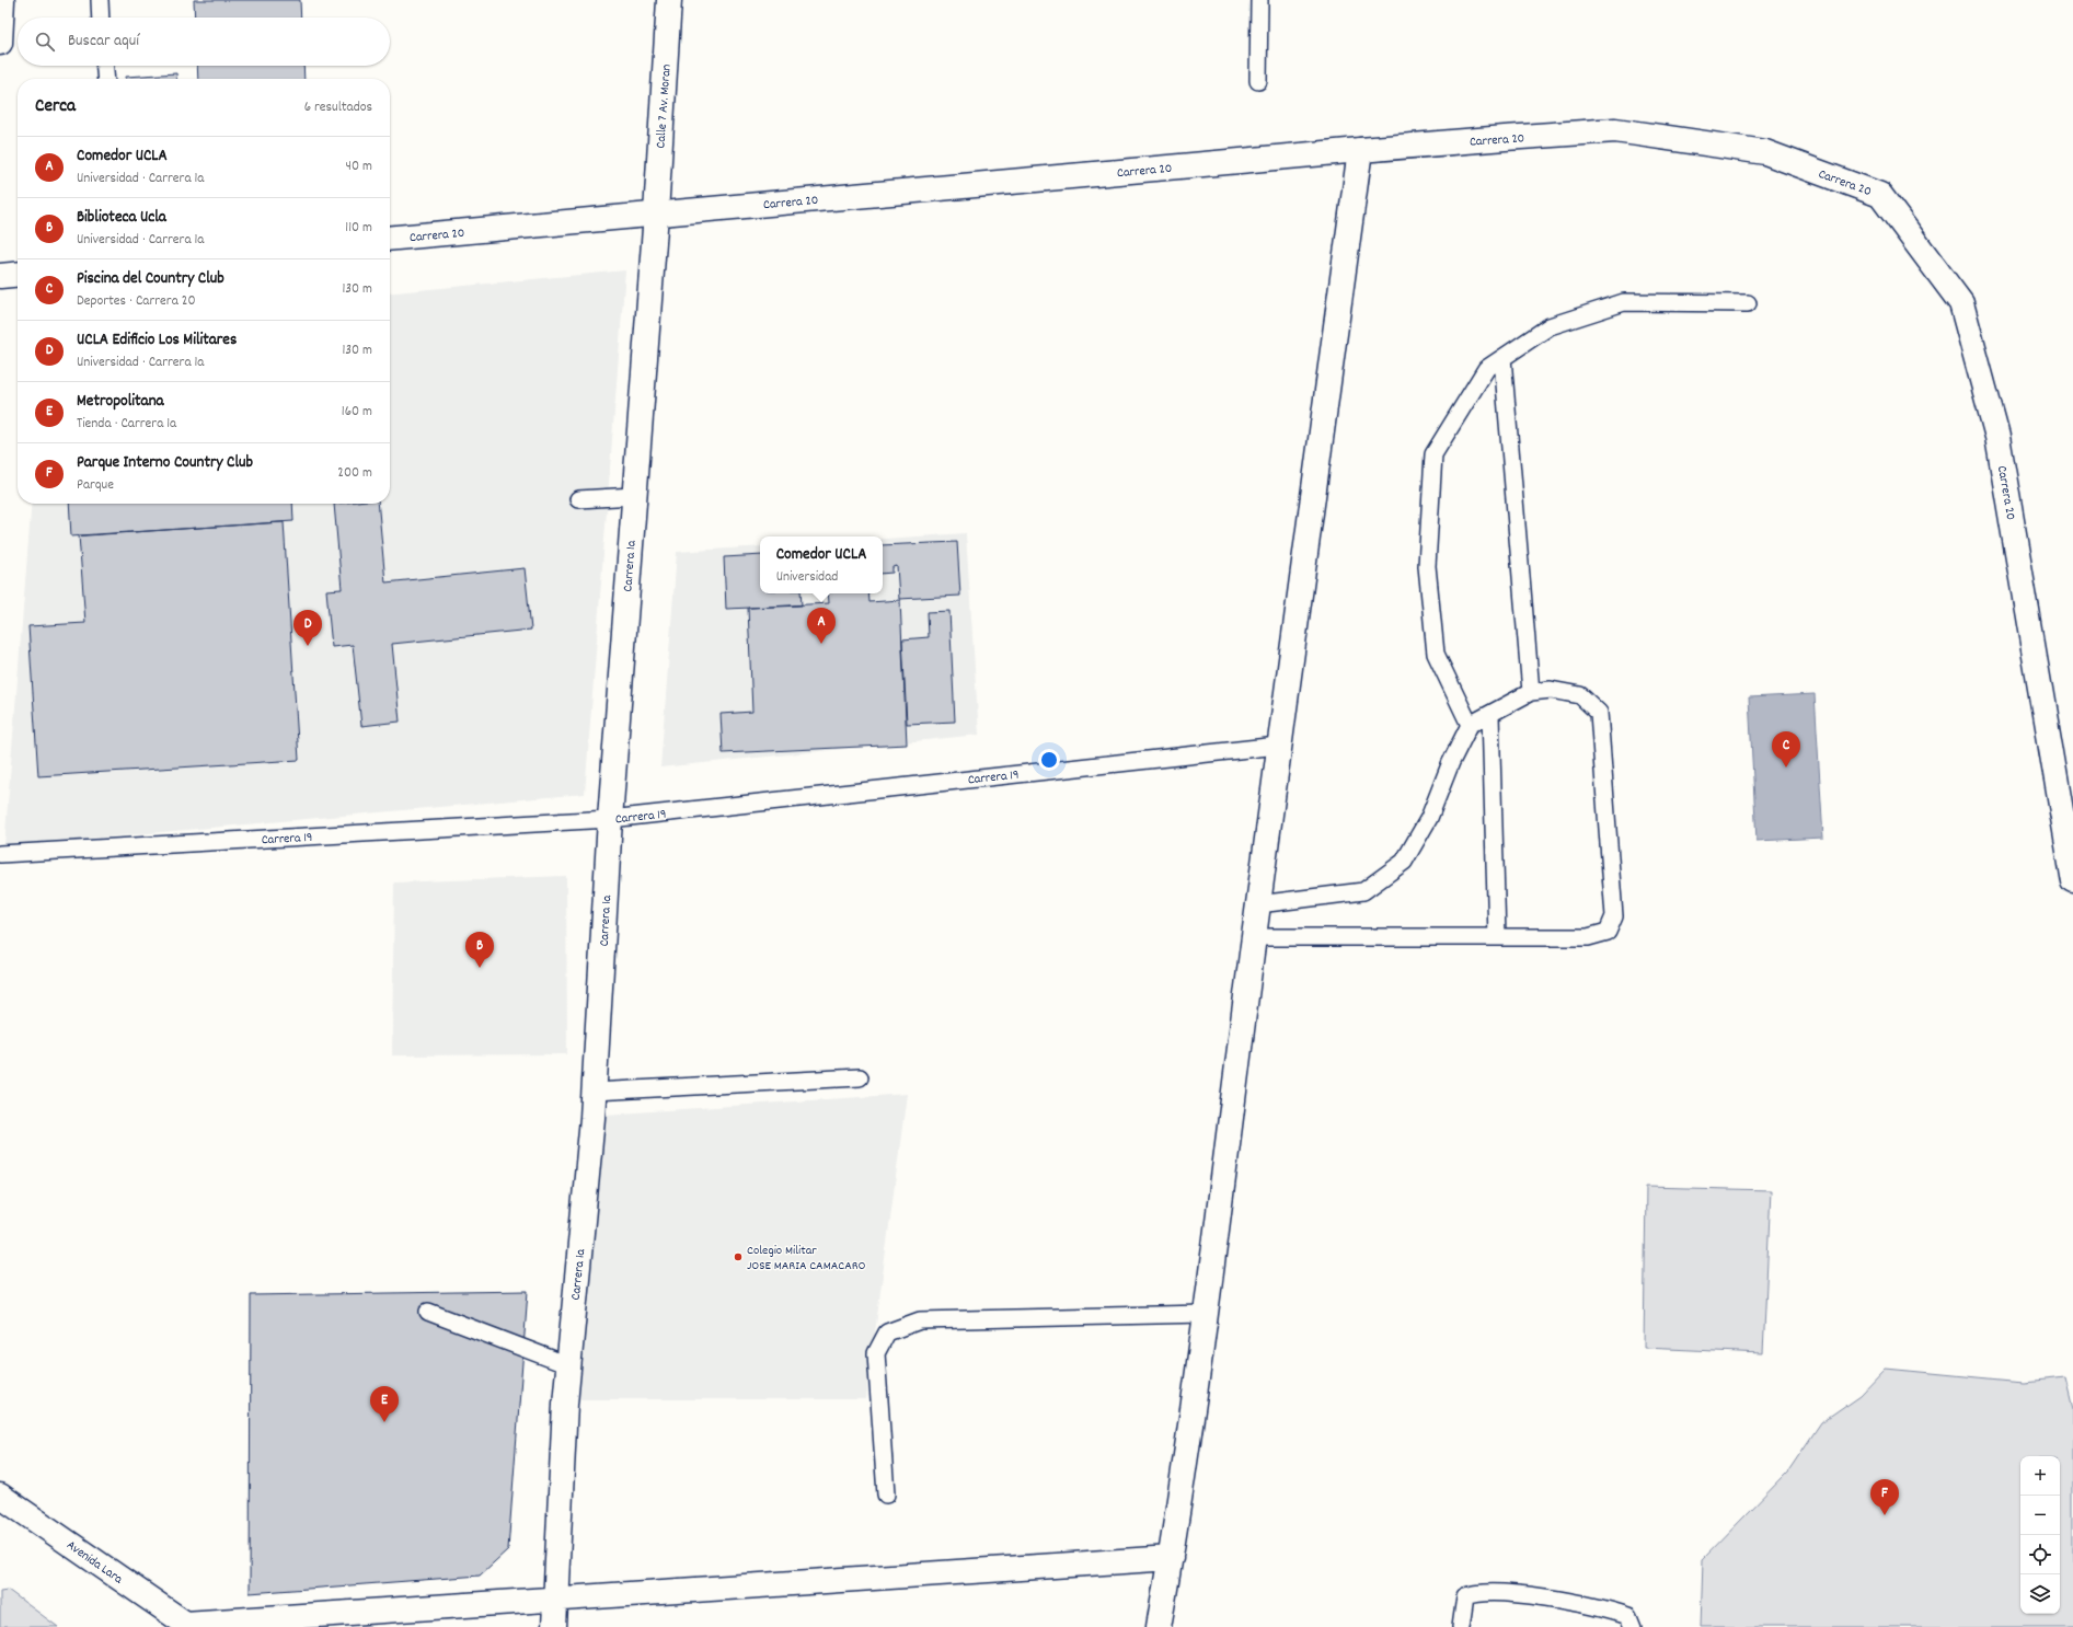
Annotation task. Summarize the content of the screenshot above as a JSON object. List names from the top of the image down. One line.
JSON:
{"streets":{"street":["Calle 7 Av. Moran","Carrera 20","Carrera 1a","Avenida Lara"],"lane":["Carrera 19"]},"crossings":[["Calle 7 Av. Moran","Carrera 20"],["Calle 7 Av. Moran","Carrera 1a"],["Carrera 20","Carrera 1a"],["Carrera 1a","Carrera 19"]],"places":["Colegio Militar JOSE MARIA CAMACARO"],"page":{"search":"Buscar aquí","heading":["Cerca","6 resultados"],"list":[{"mark":"A","name":"Comedor UCLA","note":"Universidad · Carrera 1a","value":"40 m"},{"mark":"B","name":"Biblioteca Ucla","note":"Universidad · Carrera 1a","value":"110 m"},{"mark":"C","name":"Piscina del Country Club","note":"Deportes · Carrera 20","value":"130 m"},{"mark":"D","name":"UCLA Edificio Los Militares","note":"Universidad · Carrera 1a","value":"130 m"},{"mark":"E","name":"Metropolitana","note":"Tienda · Carrera 1a","value":"160 m"},{"mark":"F","name":"Parque Interno Country Club","note":"Parque","value":"200 m"}],"popup":["Comedor UCLA","Universidad"],"pins":["A","D","C","B","E","F"],"map_buttons":["+","−"]}}
